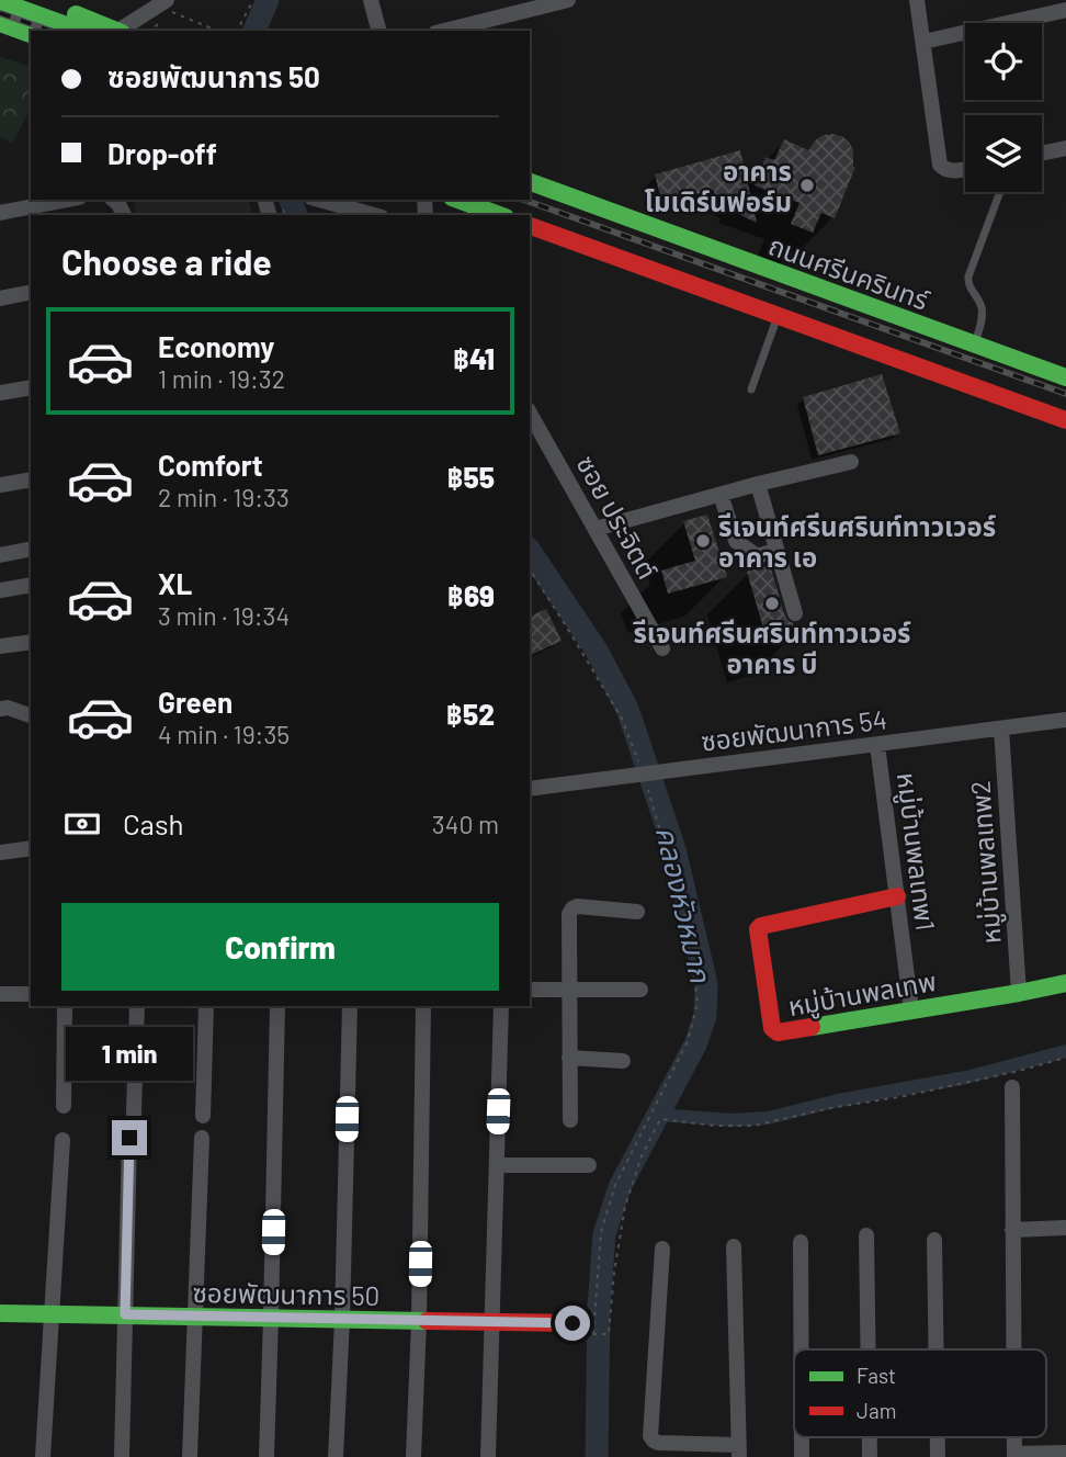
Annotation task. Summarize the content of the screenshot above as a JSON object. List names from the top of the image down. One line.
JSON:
{"streets":{"main road":["ถนนศรีนครินทร์","หมู่บ้านพลเทพ","ซอยพัฒนาการ 50"],"street":["ซอย ประจิตต์","ซอยพัฒนาการ 54","หมู่บ้านพลเทพ1","หมู่บ้านพลเทพ2"]},"crossings":[["ซอยพัฒนาการ 54","หมู่บ้านพลเทพ1"],["ซอยพัฒนาการ 54","หมู่บ้านพลเทพ2"],["หมู่บ้านพลเทพ1","หมู่บ้านพลเทพ"],["หมู่บ้านพลเทพ2","หมู่บ้านพลเทพ"]],"water":["คลองหัวหมาก"],"places":["อาคาร โมเดิร์นฟอร์ม","รีเจนท์ศรีนศรินท์ทาวเวอร์ อาคาร เอ","รีเจนท์ศรีนศรินท์ทาวเวอร์ อาคาร บี"],"legend":["Fast","Jam"],"page":{"banner":["ซอยพัฒนาการ 50","Drop-off"],"heading":"Choose a ride","list":[{"name":"Economy","note":"1 min · 19:32","value":"฿41"},{"name":"Comfort","note":"2 min · 19:33","value":"฿55"},{"name":"XL","note":"3 min · 19:34","value":"฿69"},{"name":"Green","note":"4 min · 19:35","value":"฿52"}],"pay":["Cash","340 m"],"buttons":"Confirm","bubble":"1 min"}}
